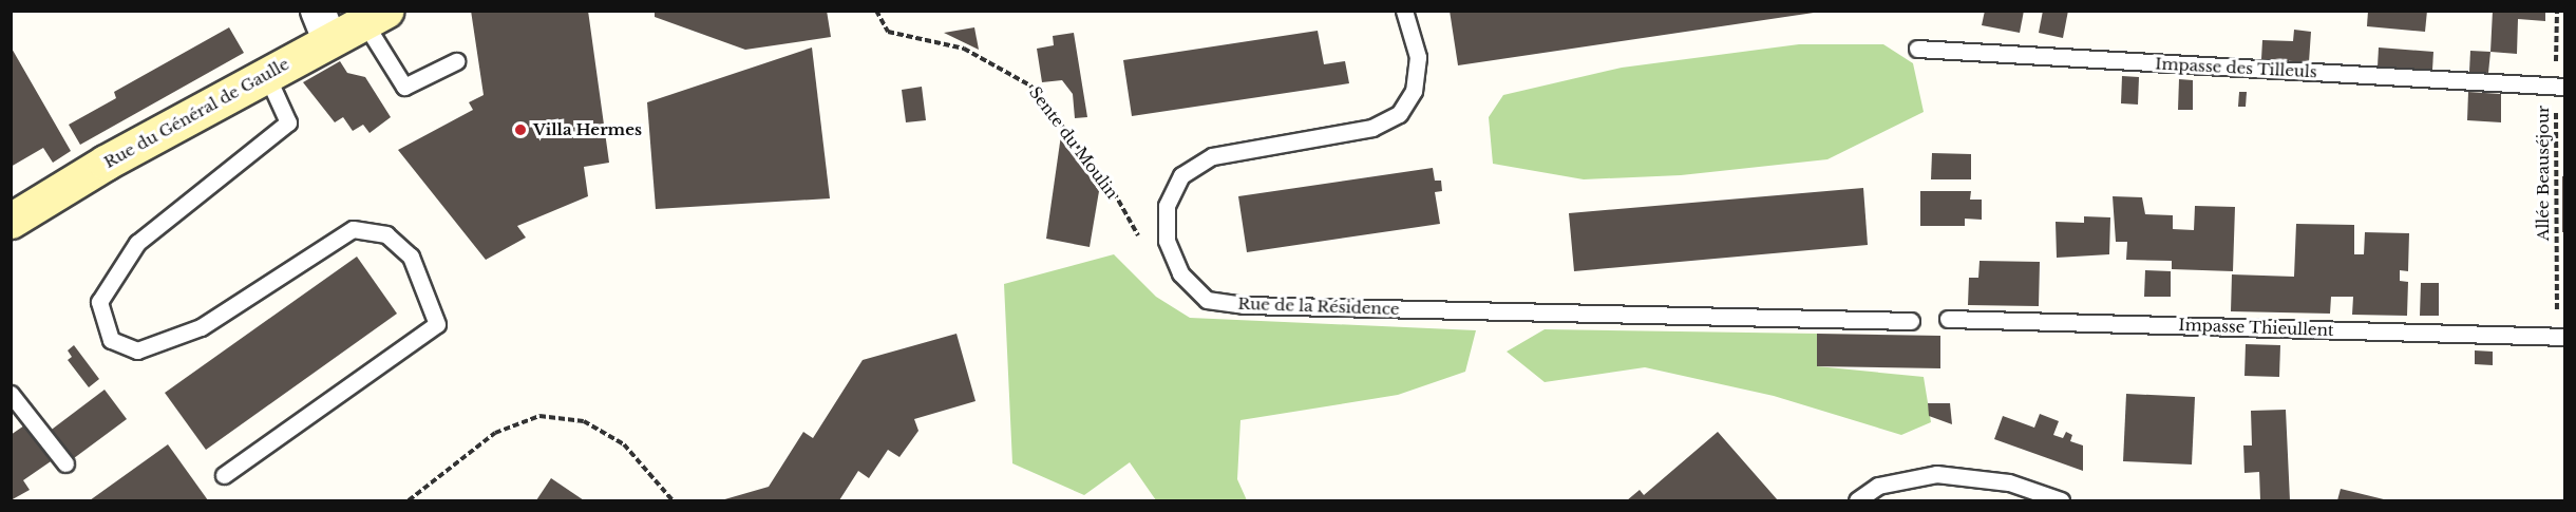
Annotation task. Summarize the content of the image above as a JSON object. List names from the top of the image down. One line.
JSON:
{"streets":{"main road":["Rue du Général de Gaulle"],"lane":["Impasse des Tilleuls","Rue de la Résidence","Impasse Thieullent"],"path":["Sente du Moulin","Allée Beauséjour"]},"crossings":[["Impasse des Tilleuls","Allée Beauséjour"],["Sente du Moulin","Rue de la Résidence"],["Allée Beauséjour","Impasse Thieullent"]],"places":["Villa Hermes"]}
